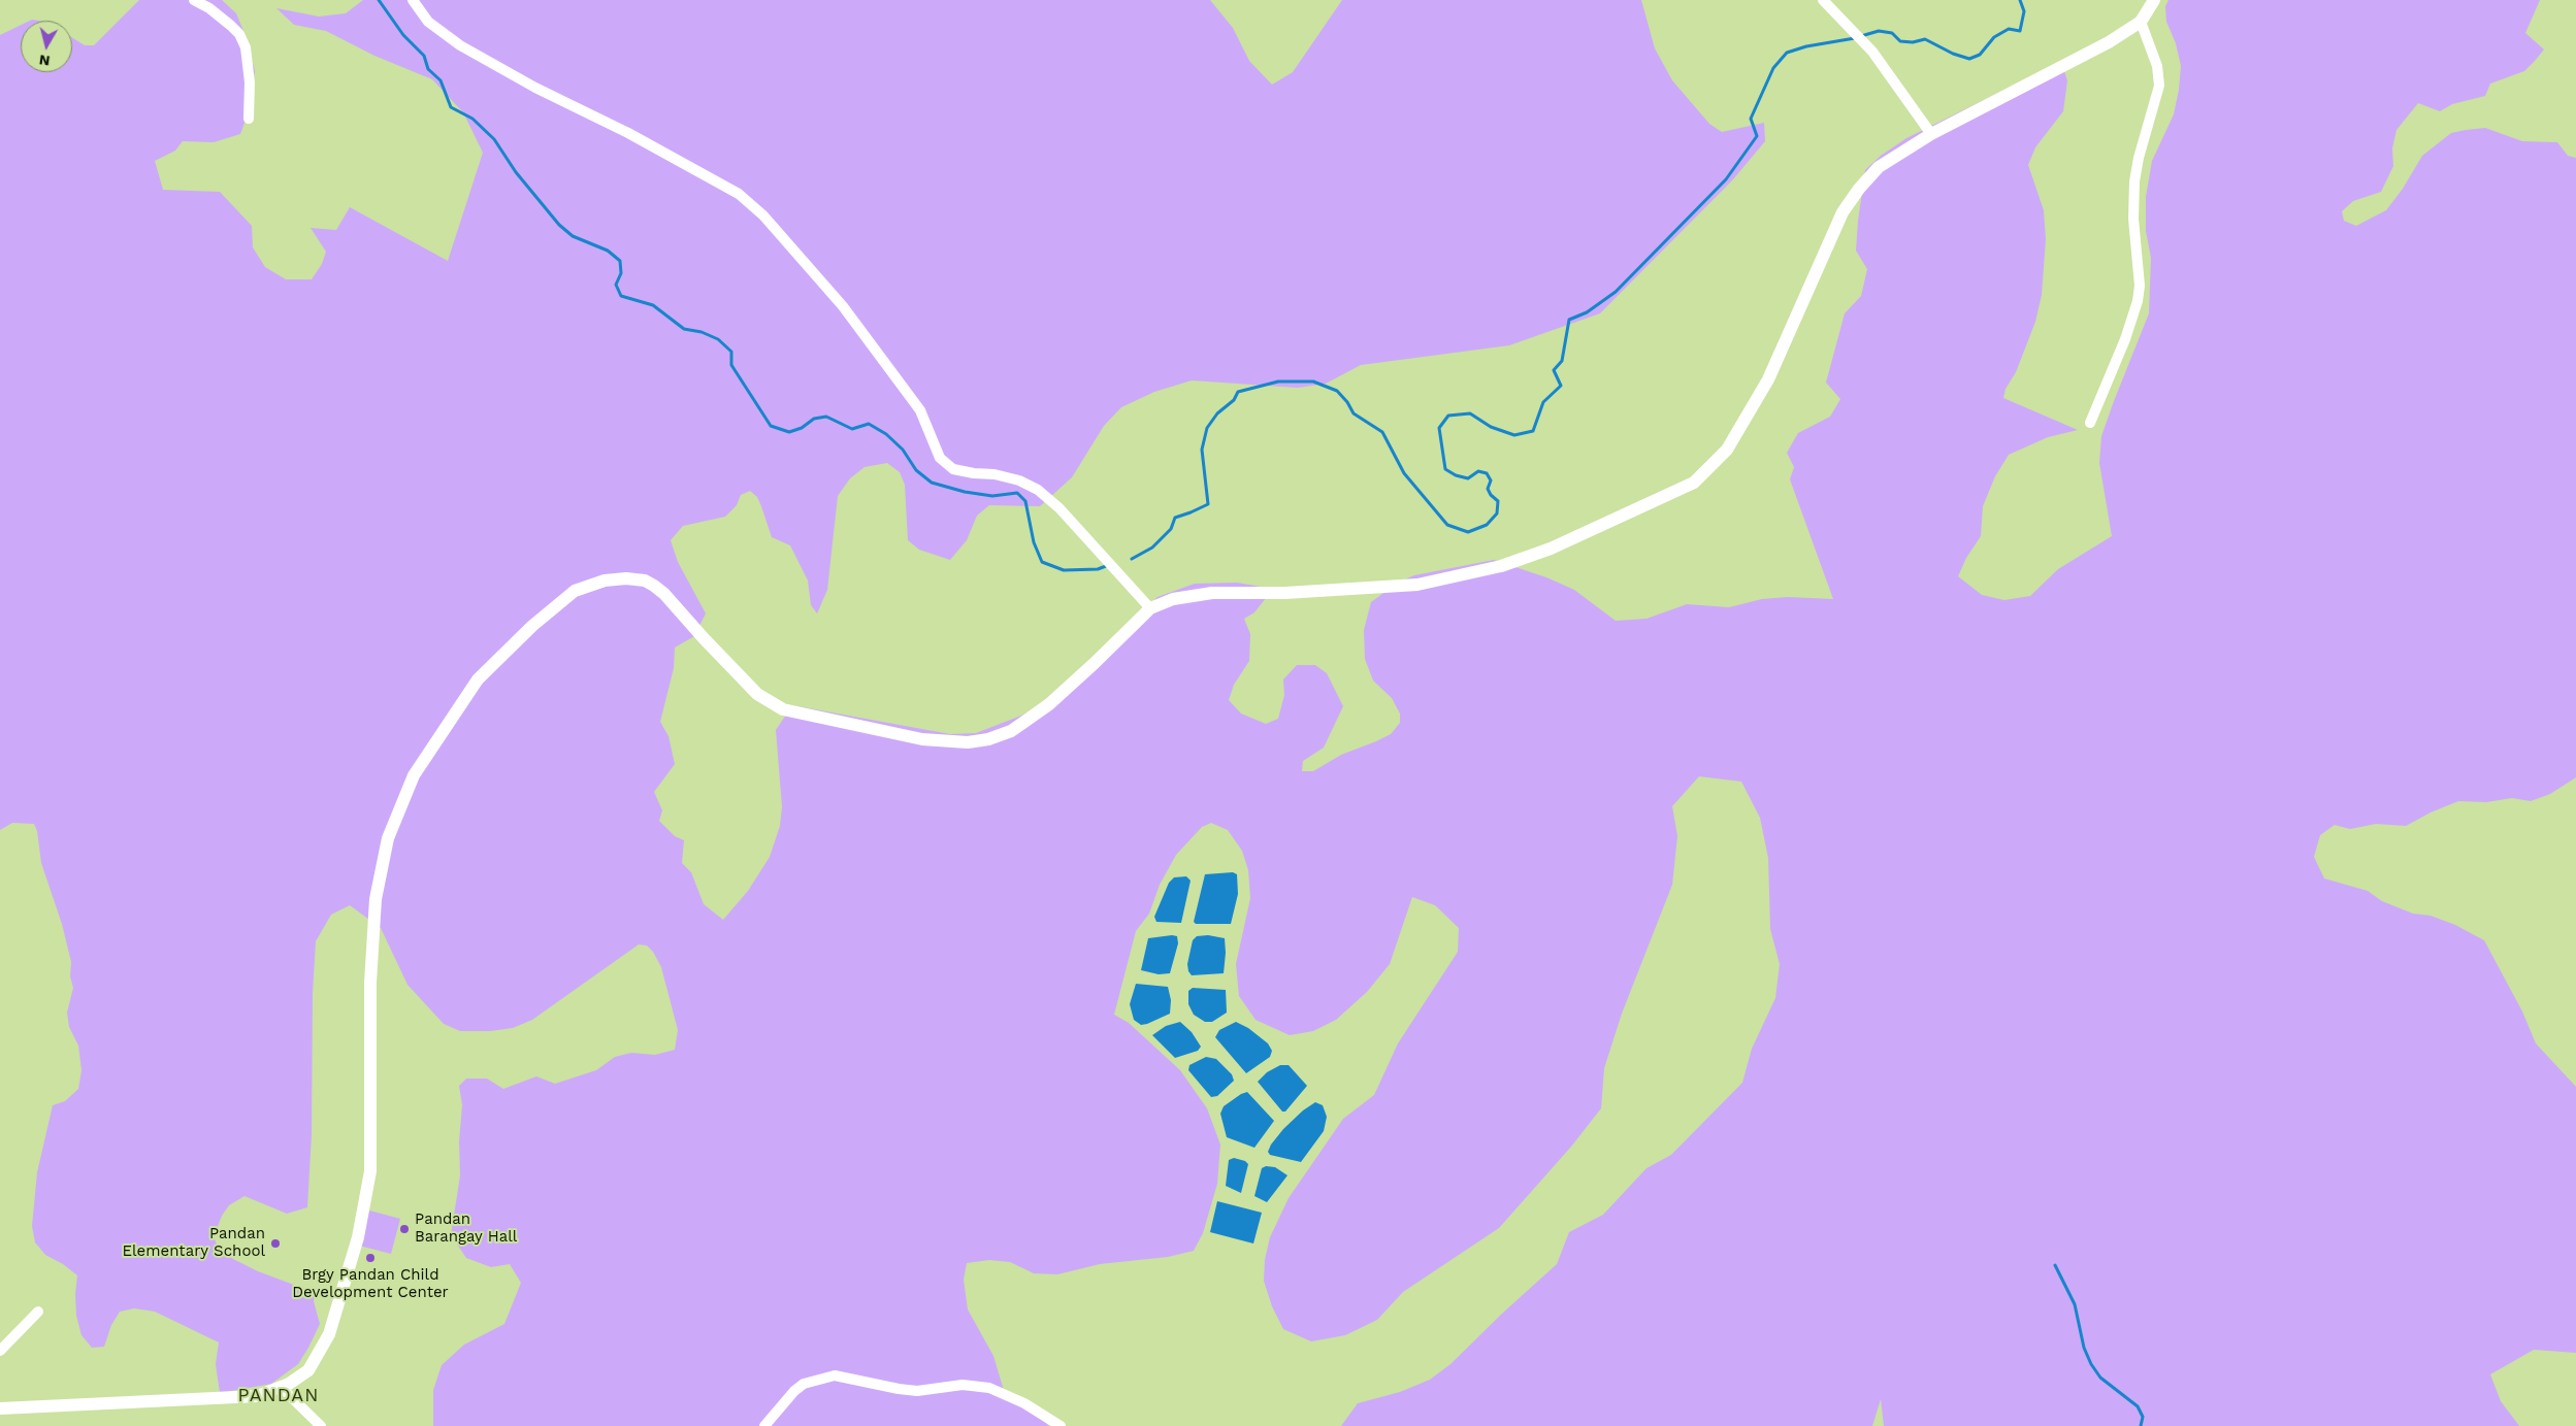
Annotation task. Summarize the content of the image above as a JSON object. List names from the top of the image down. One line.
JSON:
{"districts":["PANDAN"],"places":["Pandan Barangay Hall","Pandan Elementary School","Brgy Pandan Child Development Center"],"north":"bottom"}
